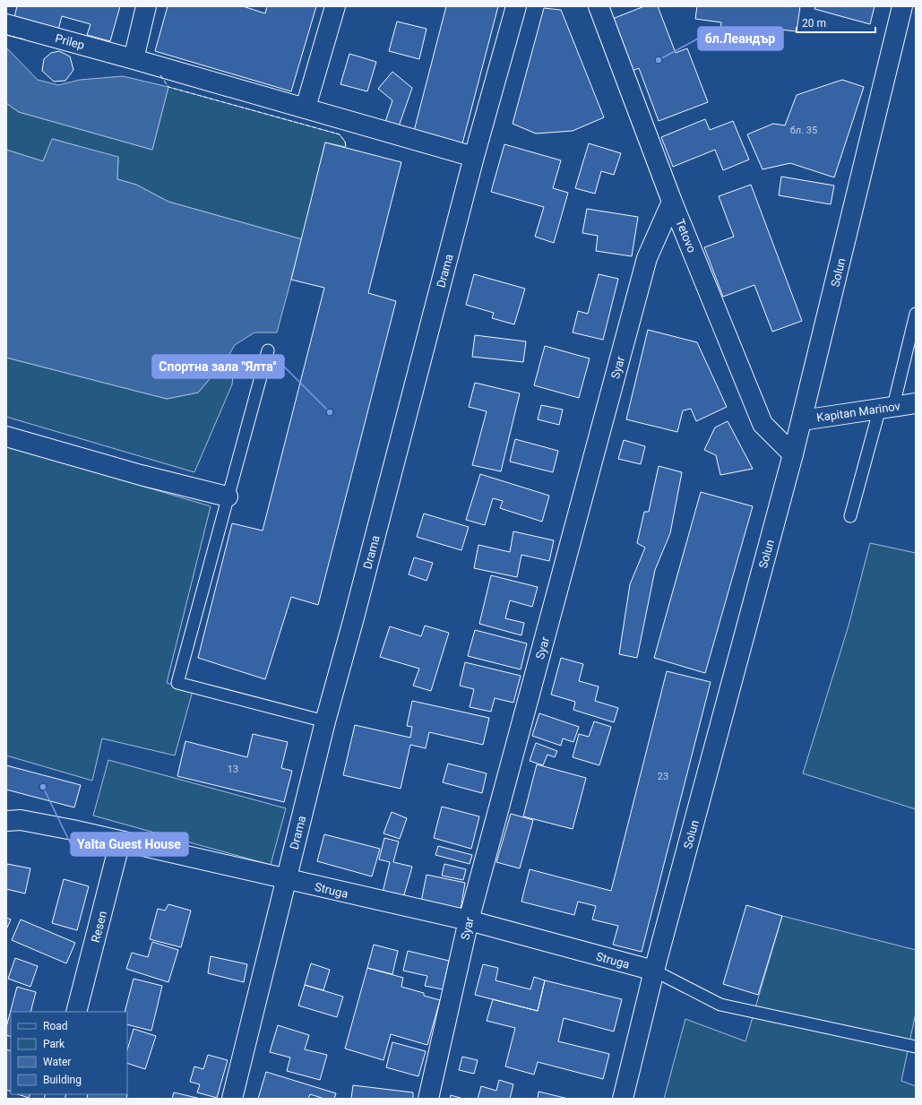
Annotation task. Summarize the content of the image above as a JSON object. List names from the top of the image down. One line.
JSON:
{"streets":{"street":["Prilep","Tetovo","Drama","Solun","Syar","Kapitan Marinov","Struga","Resen"]},"crossings":[["Prilep","Drama"],["Tetovo","Solun"],["Tetovo","Syar"],["Drama","Struga"],["Solun","Kapitan Marinov"],["Solun","Struga"],["Syar","Struga"],["Struga","Resen"]],"places":["бл.Леандър","Спортна зала \"Ялта''","Yalta Guest House"],"house_numbers":["бл. 35","13","23"],"legend":["Road","Park","Water","Building"],"scale_bar":"20 m"}
